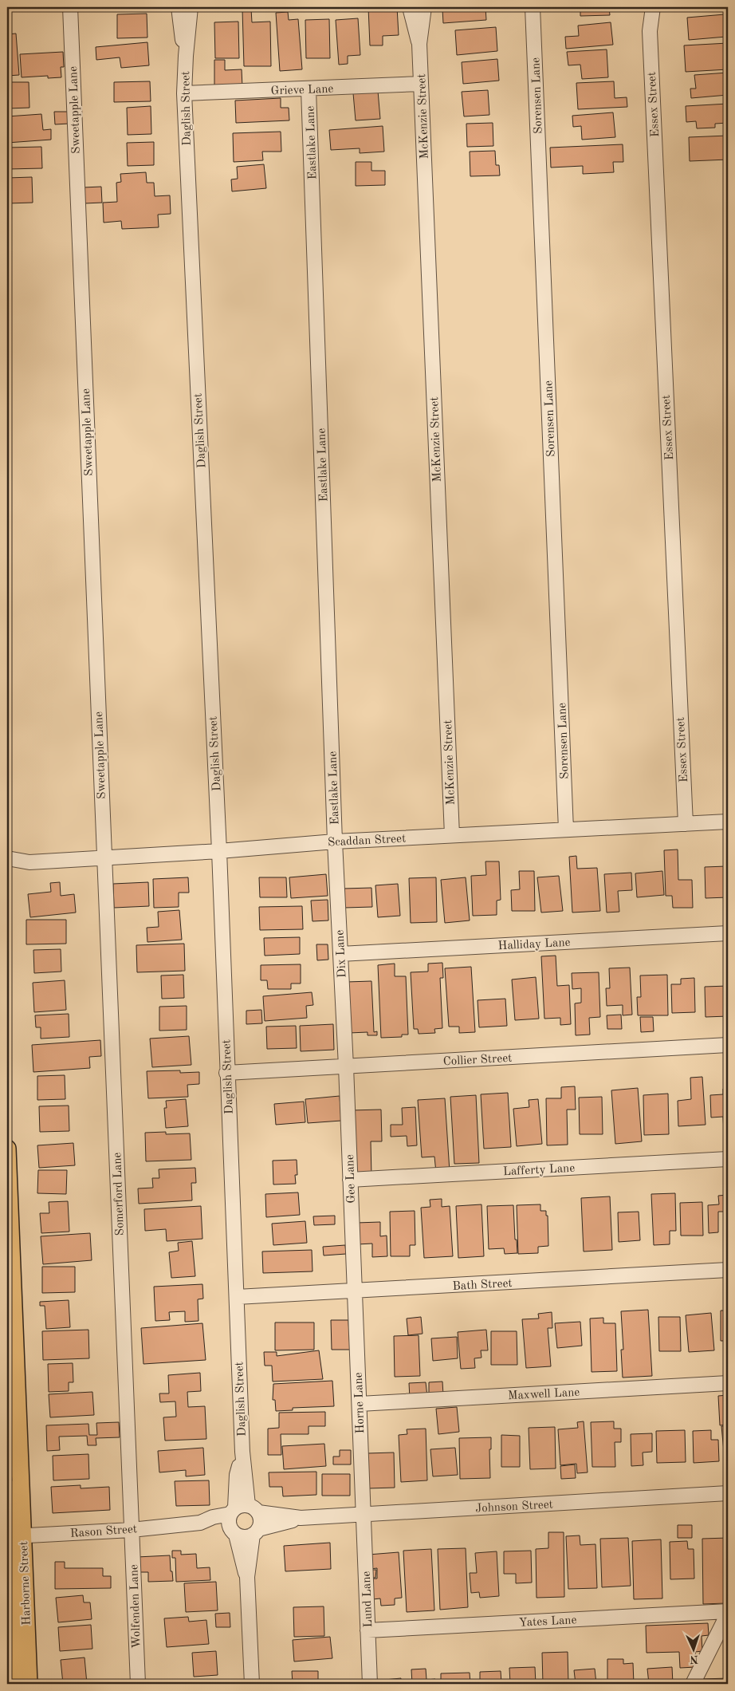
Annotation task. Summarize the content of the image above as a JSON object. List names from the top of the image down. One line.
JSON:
{"streets":{"main road":["Harborne Street"],"street":["Grieve Lane","Sorensen Lane","Essex Street","Daglish Street","Sweetapple Lane","McKenzie Street","Eastlake Lane","Scaddan Street","Halliday Lane","Dix Lane","Collier Street","Lafferty Lane","Gee Lane","Somerford Lane","Bath Street","Maxwell Lane","Horne Lane","Johnson Street","Rason Street","Lund Lane","Wolfenden Lane","Yates Lane"]},"crossings":[["Grieve Lane","Daglish Street"],["Grieve Lane","McKenzie Street"],["Grieve Lane","Eastlake Lane"],["Sorensen Lane","Scaddan Street"],["Essex Street","Scaddan Street"],["Daglish Street","Scaddan Street"],["Daglish Street","Collier Street"],["Daglish Street","Bath Street"],["Daglish Street","Johnson Street"],["Daglish Street","Rason Street"],["Sweetapple Lane","Scaddan Street"],["Sweetapple Lane","Somerford Lane"],["McKenzie Street","Scaddan Street"],["Eastlake Lane","Scaddan Street"],["Eastlake Lane","Dix Lane"],["Scaddan Street","Dix Lane"],["Scaddan Street","Somerford Lane"],["Halliday Lane","Dix Lane"],["Dix Lane","Collier Street"],["Dix Lane","Gee Lane"],["Collier Street","Gee Lane"],["Lafferty Lane","Gee Lane"],["Gee Lane","Bath Street"],["Gee Lane","Horne Lane"],["Somerford Lane","Rason Street"],["Somerford Lane","Wolfenden Lane"],["Bath Street","Horne Lane"],["Maxwell Lane","Horne Lane"],["Horne Lane","Johnson Street"],["Horne Lane","Lund Lane"],["Johnson Street","Rason Street"],["Johnson Street","Lund Lane"],["Rason Street","Harborne Street"],["Rason Street","Wolfenden Lane"],["Lund Lane","Yates Lane"]],"north":"bottom"}
